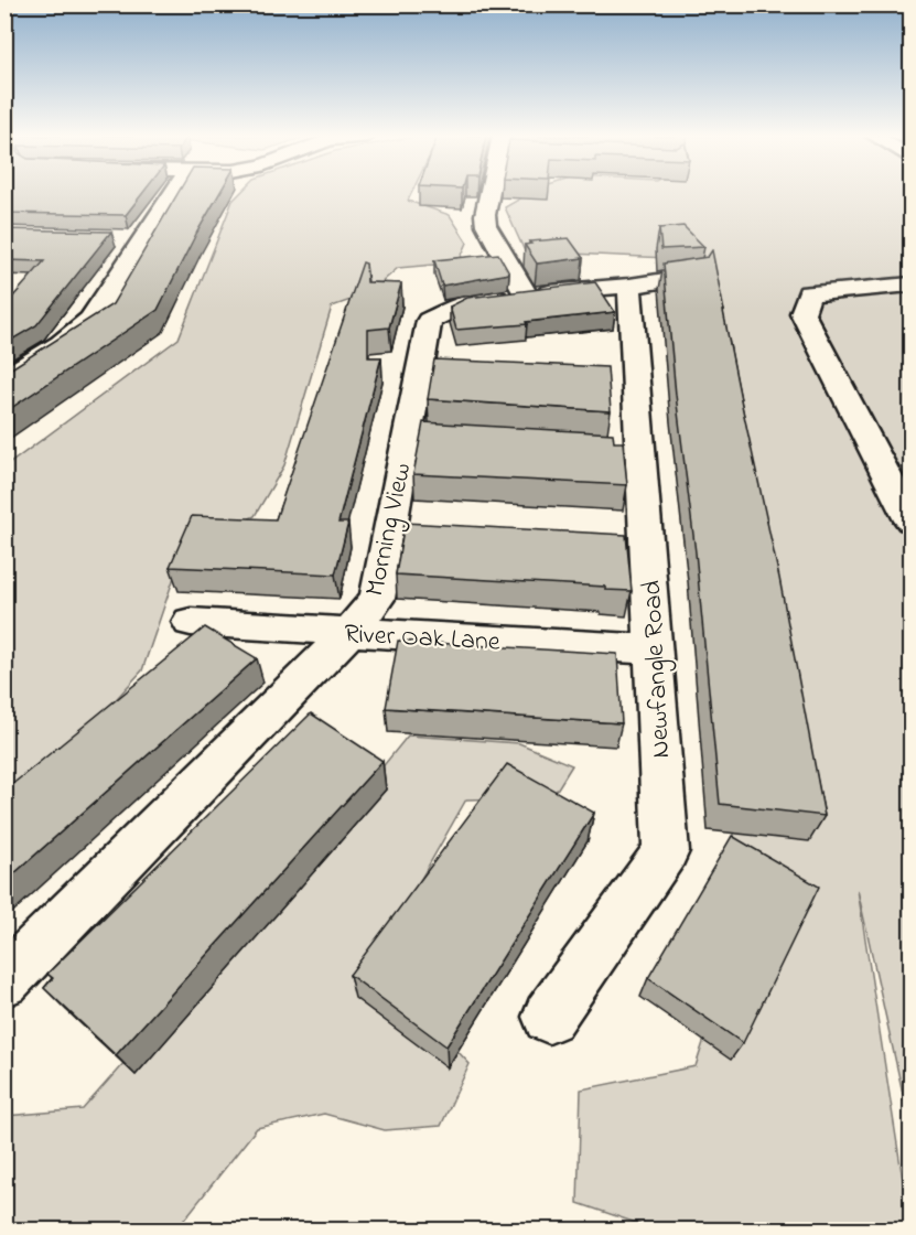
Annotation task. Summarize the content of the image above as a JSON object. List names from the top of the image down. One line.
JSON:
{"streets":{"street":["Morning View","River Oak Lane","Newfangle Road"]},"crossings":[["Morning View","River Oak Lane"],["Morning View","Newfangle Road"],["River Oak Lane","Newfangle Road"]]}
